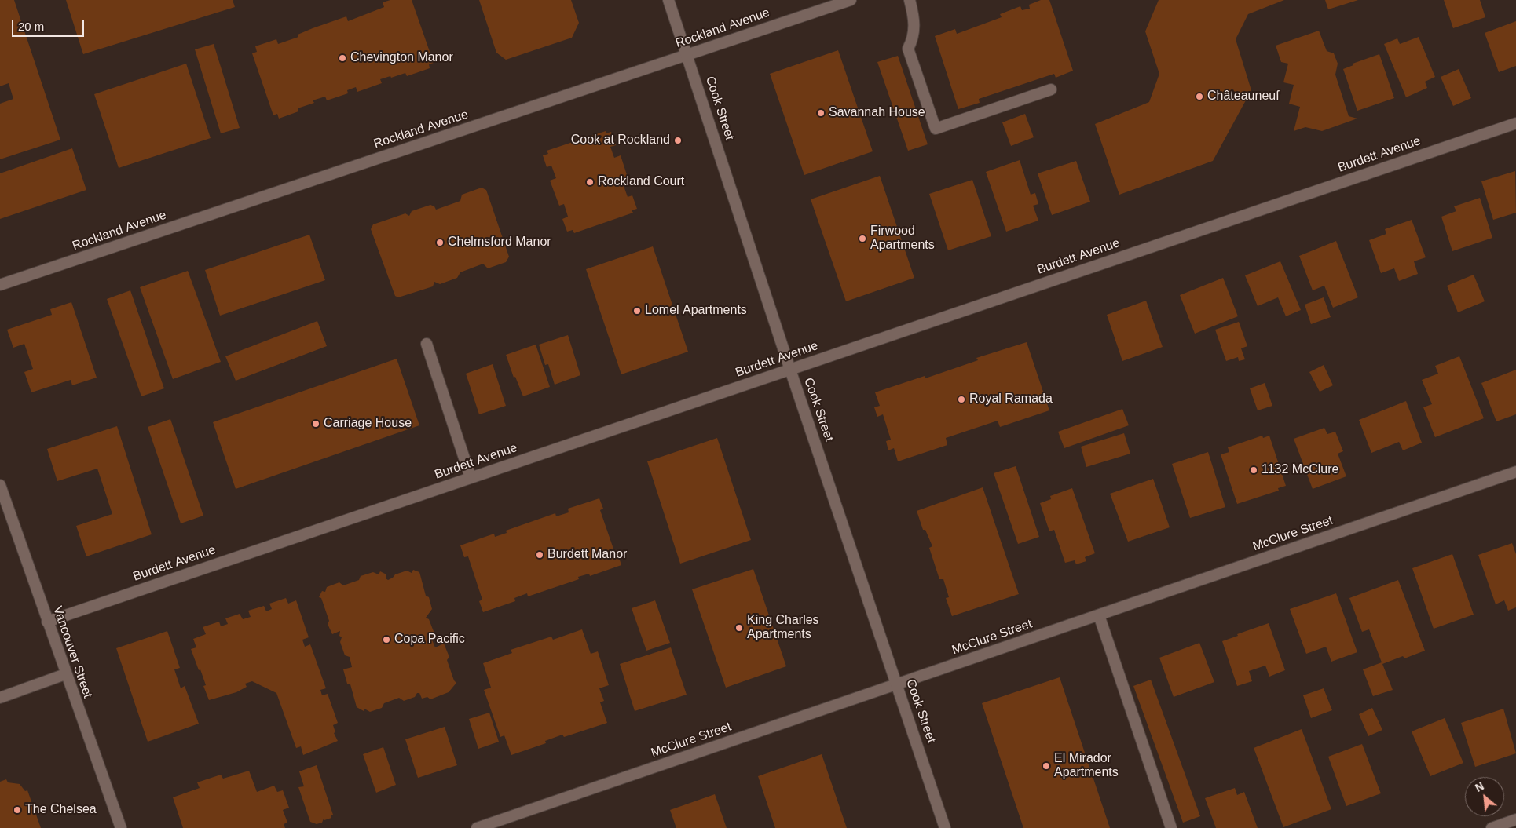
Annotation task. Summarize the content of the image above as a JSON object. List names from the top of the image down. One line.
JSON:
{"streets":{"street":["Rockland Avenue","Cook Street","Burdett Avenue","McClure Street","Vancouver Street"]},"crossings":[["Rockland Avenue","Cook Street"],["Cook Street","Burdett Avenue"],["Cook Street","McClure Street"],["Burdett Avenue","Vancouver Street"]],"places":["Chevington Manor","Châteauneuf","Savannah House","Cook at Rockland","Rockland Court","Firwood Apartments","Chelmsford Manor","Lomel Apartments","Royal Ramada","Carriage House","1132 McClure","Burdett Manor","King Charles Apartments","Copa Pacific","El Mirador Apartments","The Chelsea"],"scale_bar":"20 m","north":"top left"}
